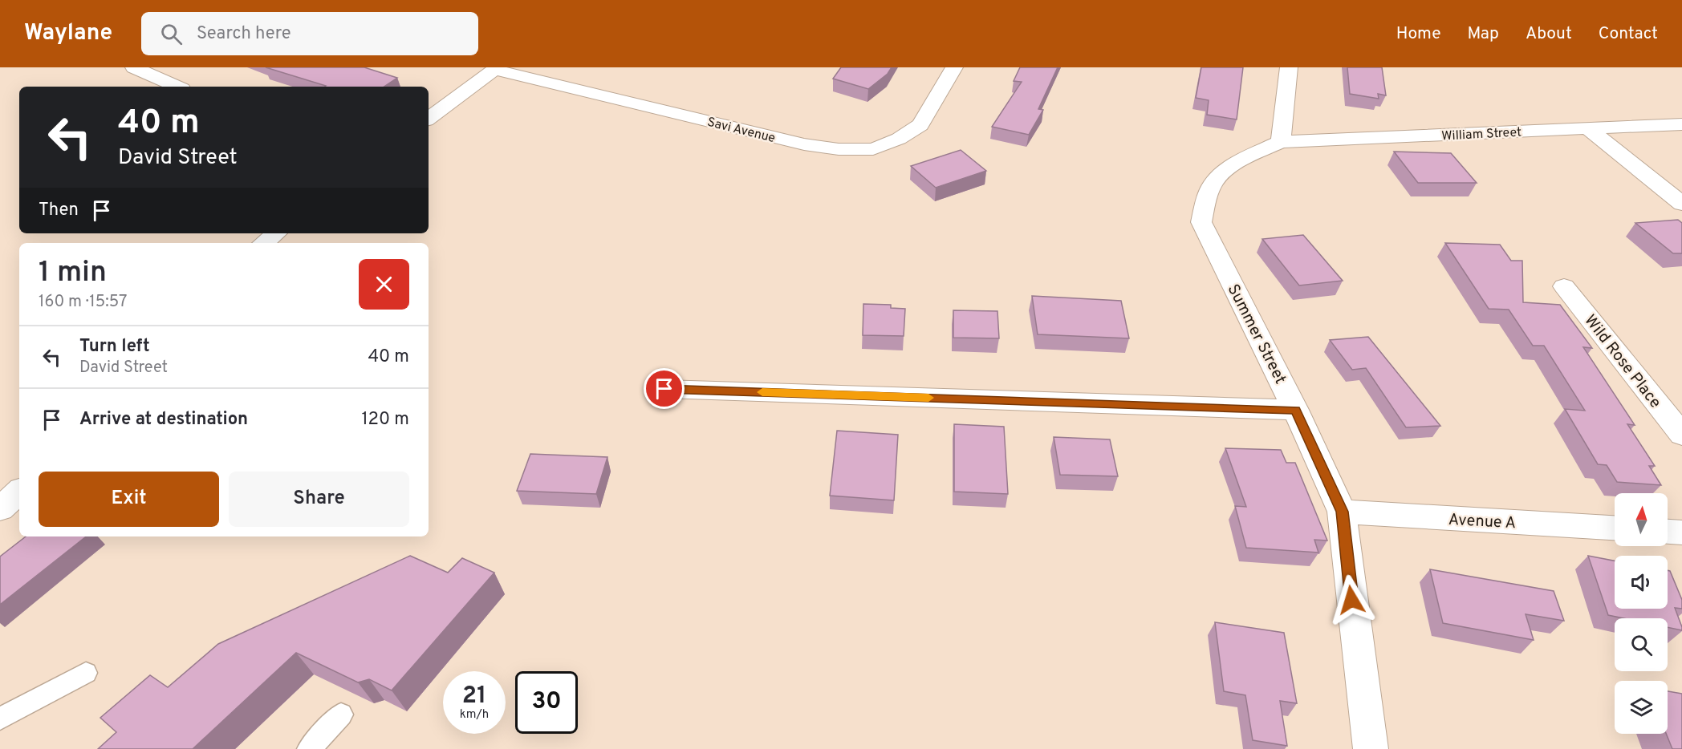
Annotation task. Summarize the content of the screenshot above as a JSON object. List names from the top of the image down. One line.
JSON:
{"streets":{"street":["Savi Avenue","William Street","Summer Street","Wild Rose Place","Avenue A"]},"crossings":[["William Street","Summer Street"],["Summer Street","Avenue A"]],"north":"top","page":{"header":"Waylane","search":"Search here","nav":["Home","Map","About","Contact"],"turn":["40 m","David Street"],"then":"Then","heading":["1 min","160 m · 15:57"],"list":[{"name":"Turn left","note":"David Street","value":"40 m"},{"name":"Arrive at destination","value":"120 m"}],"buttons":["Exit","Share"],"speed":"21 km/h","limit":"30"}}
